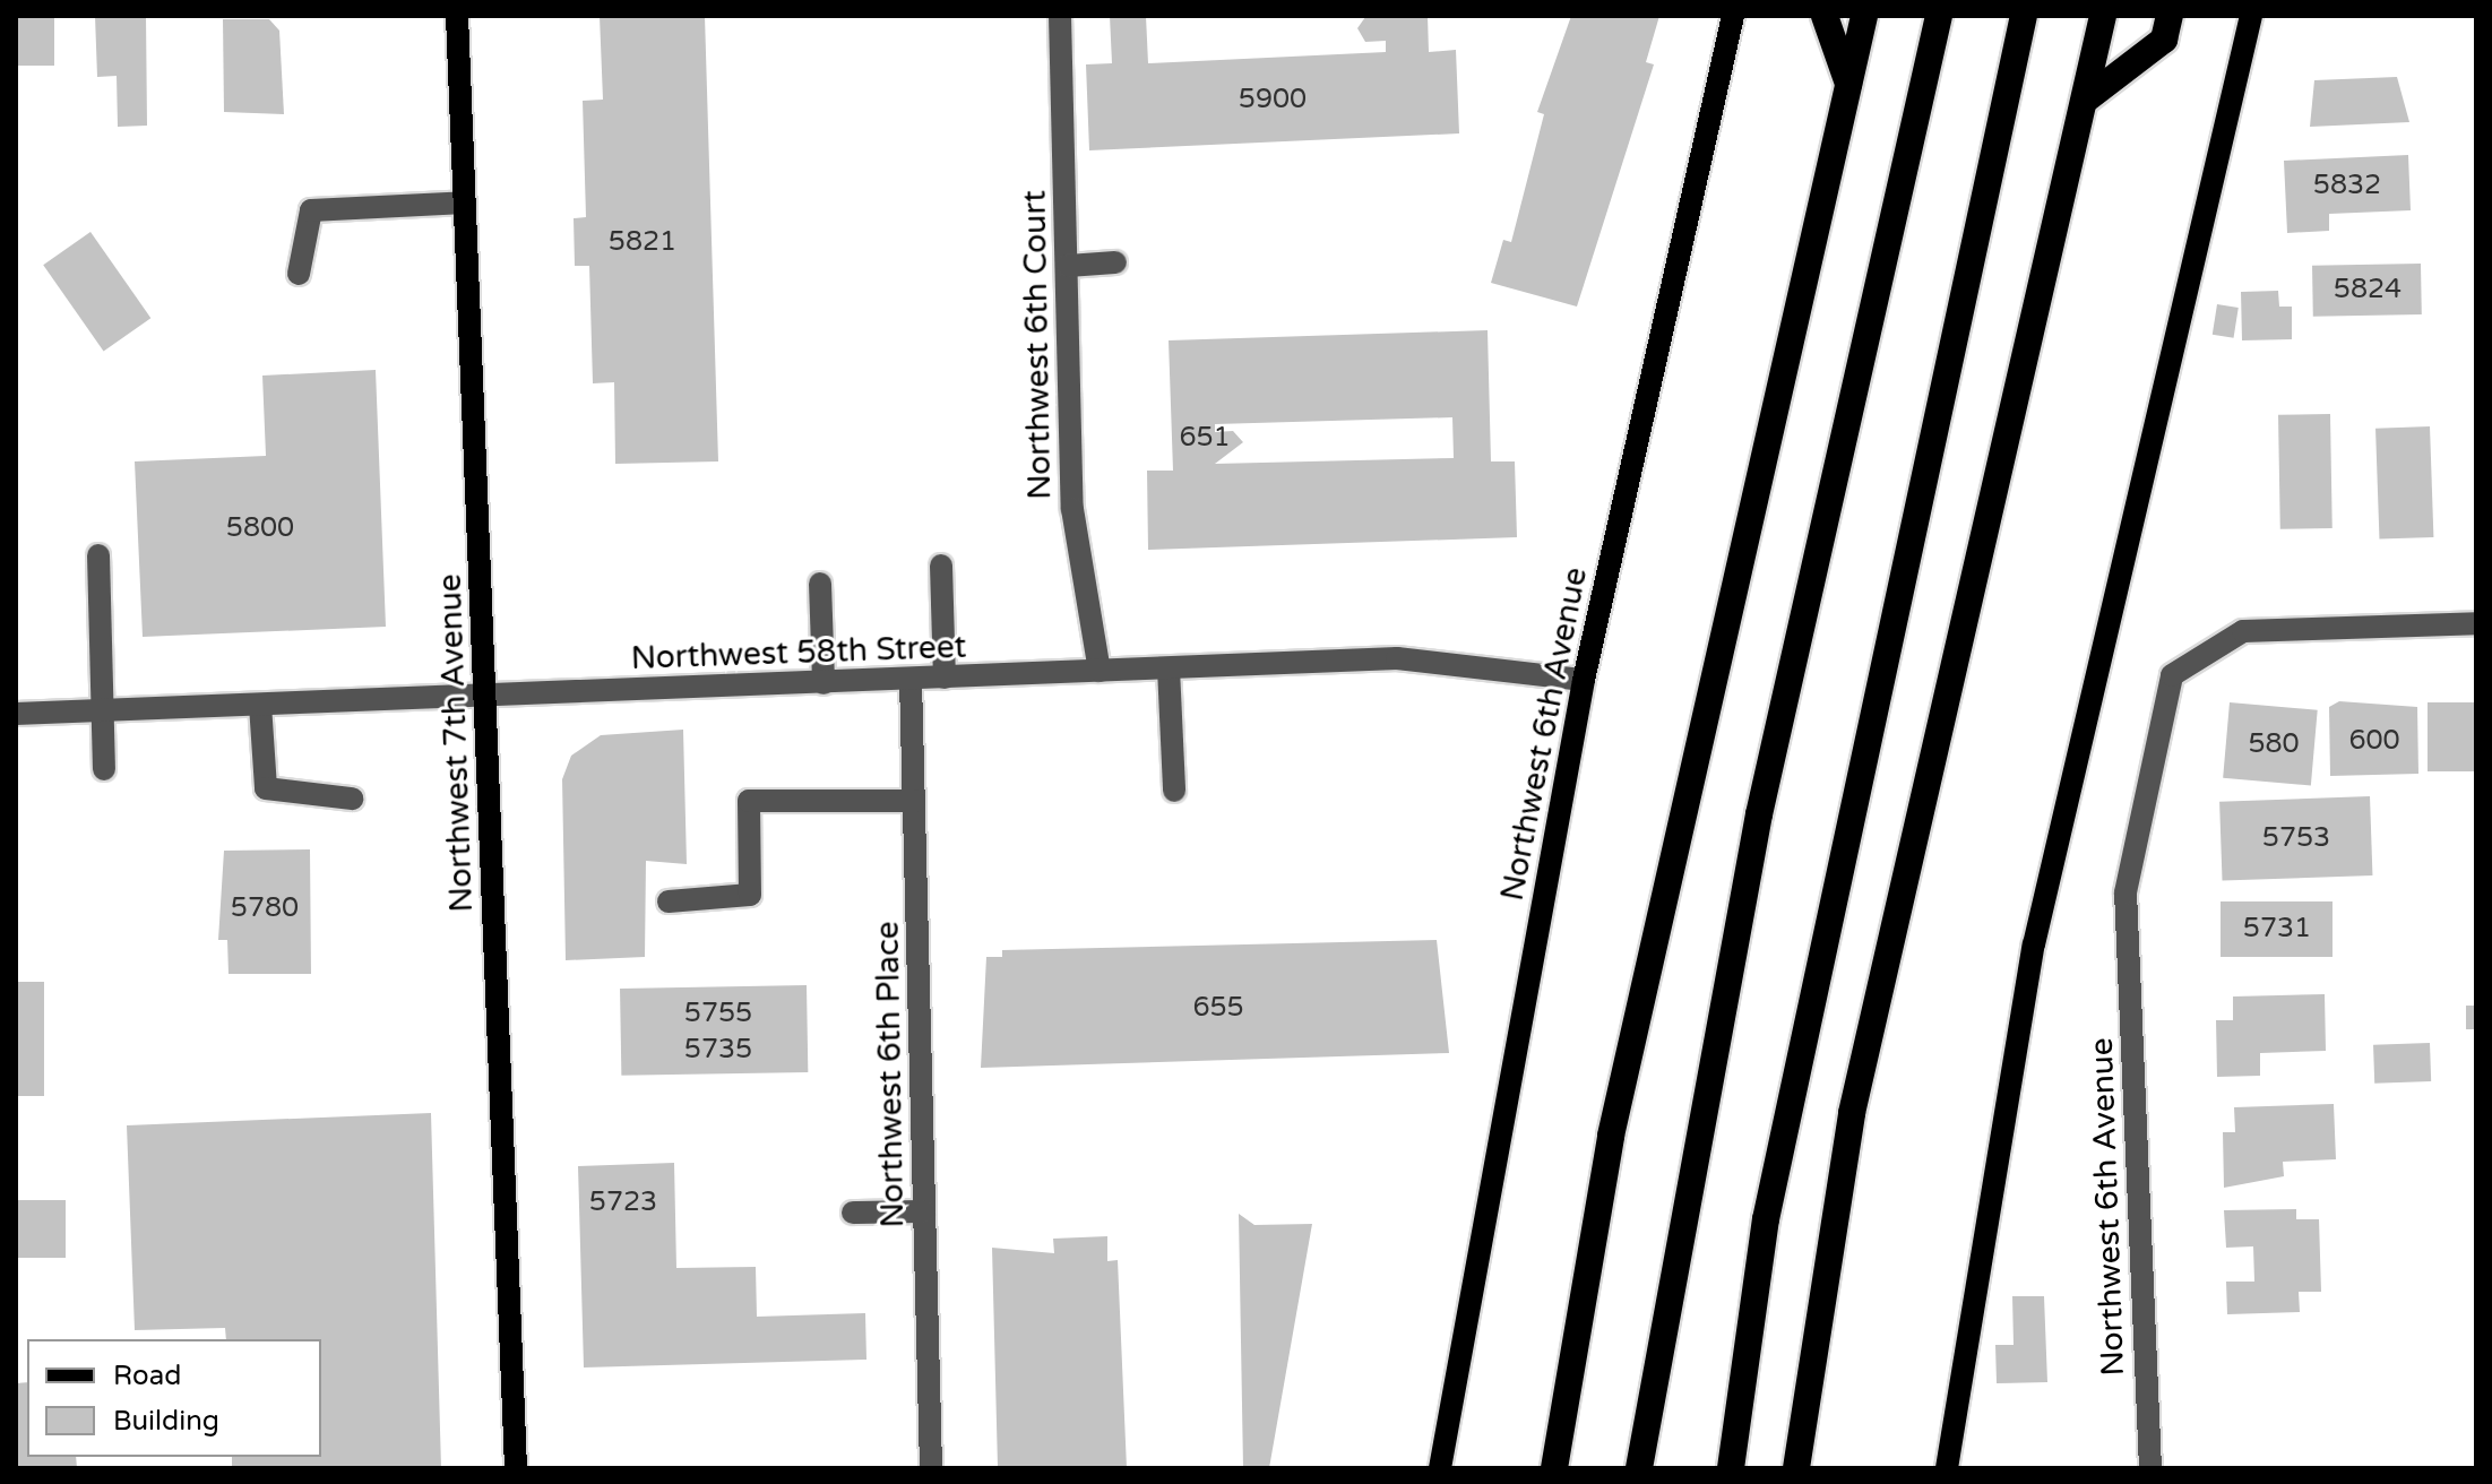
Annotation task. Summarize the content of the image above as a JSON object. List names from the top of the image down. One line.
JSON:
{"streets":{"main road":["Northwest 6th Avenue","Northwest 7th Avenue"],"street":["Northwest 6th Court","Northwest 58th Street","Northwest 6th Place"]},"crossings":[["Northwest 6th Court","Northwest 58th Street"],["Northwest 58th Street","Northwest 6th Avenue"],["Northwest 58th Street","Northwest 7th Avenue"],["Northwest 58th Street","Northwest 6th Place"]],"house_numbers":["5900","5832","5821","5824","651","5800","600","580","5753","5780","5731","655","5755","5735","5723"],"legend":["Road","Building"]}
